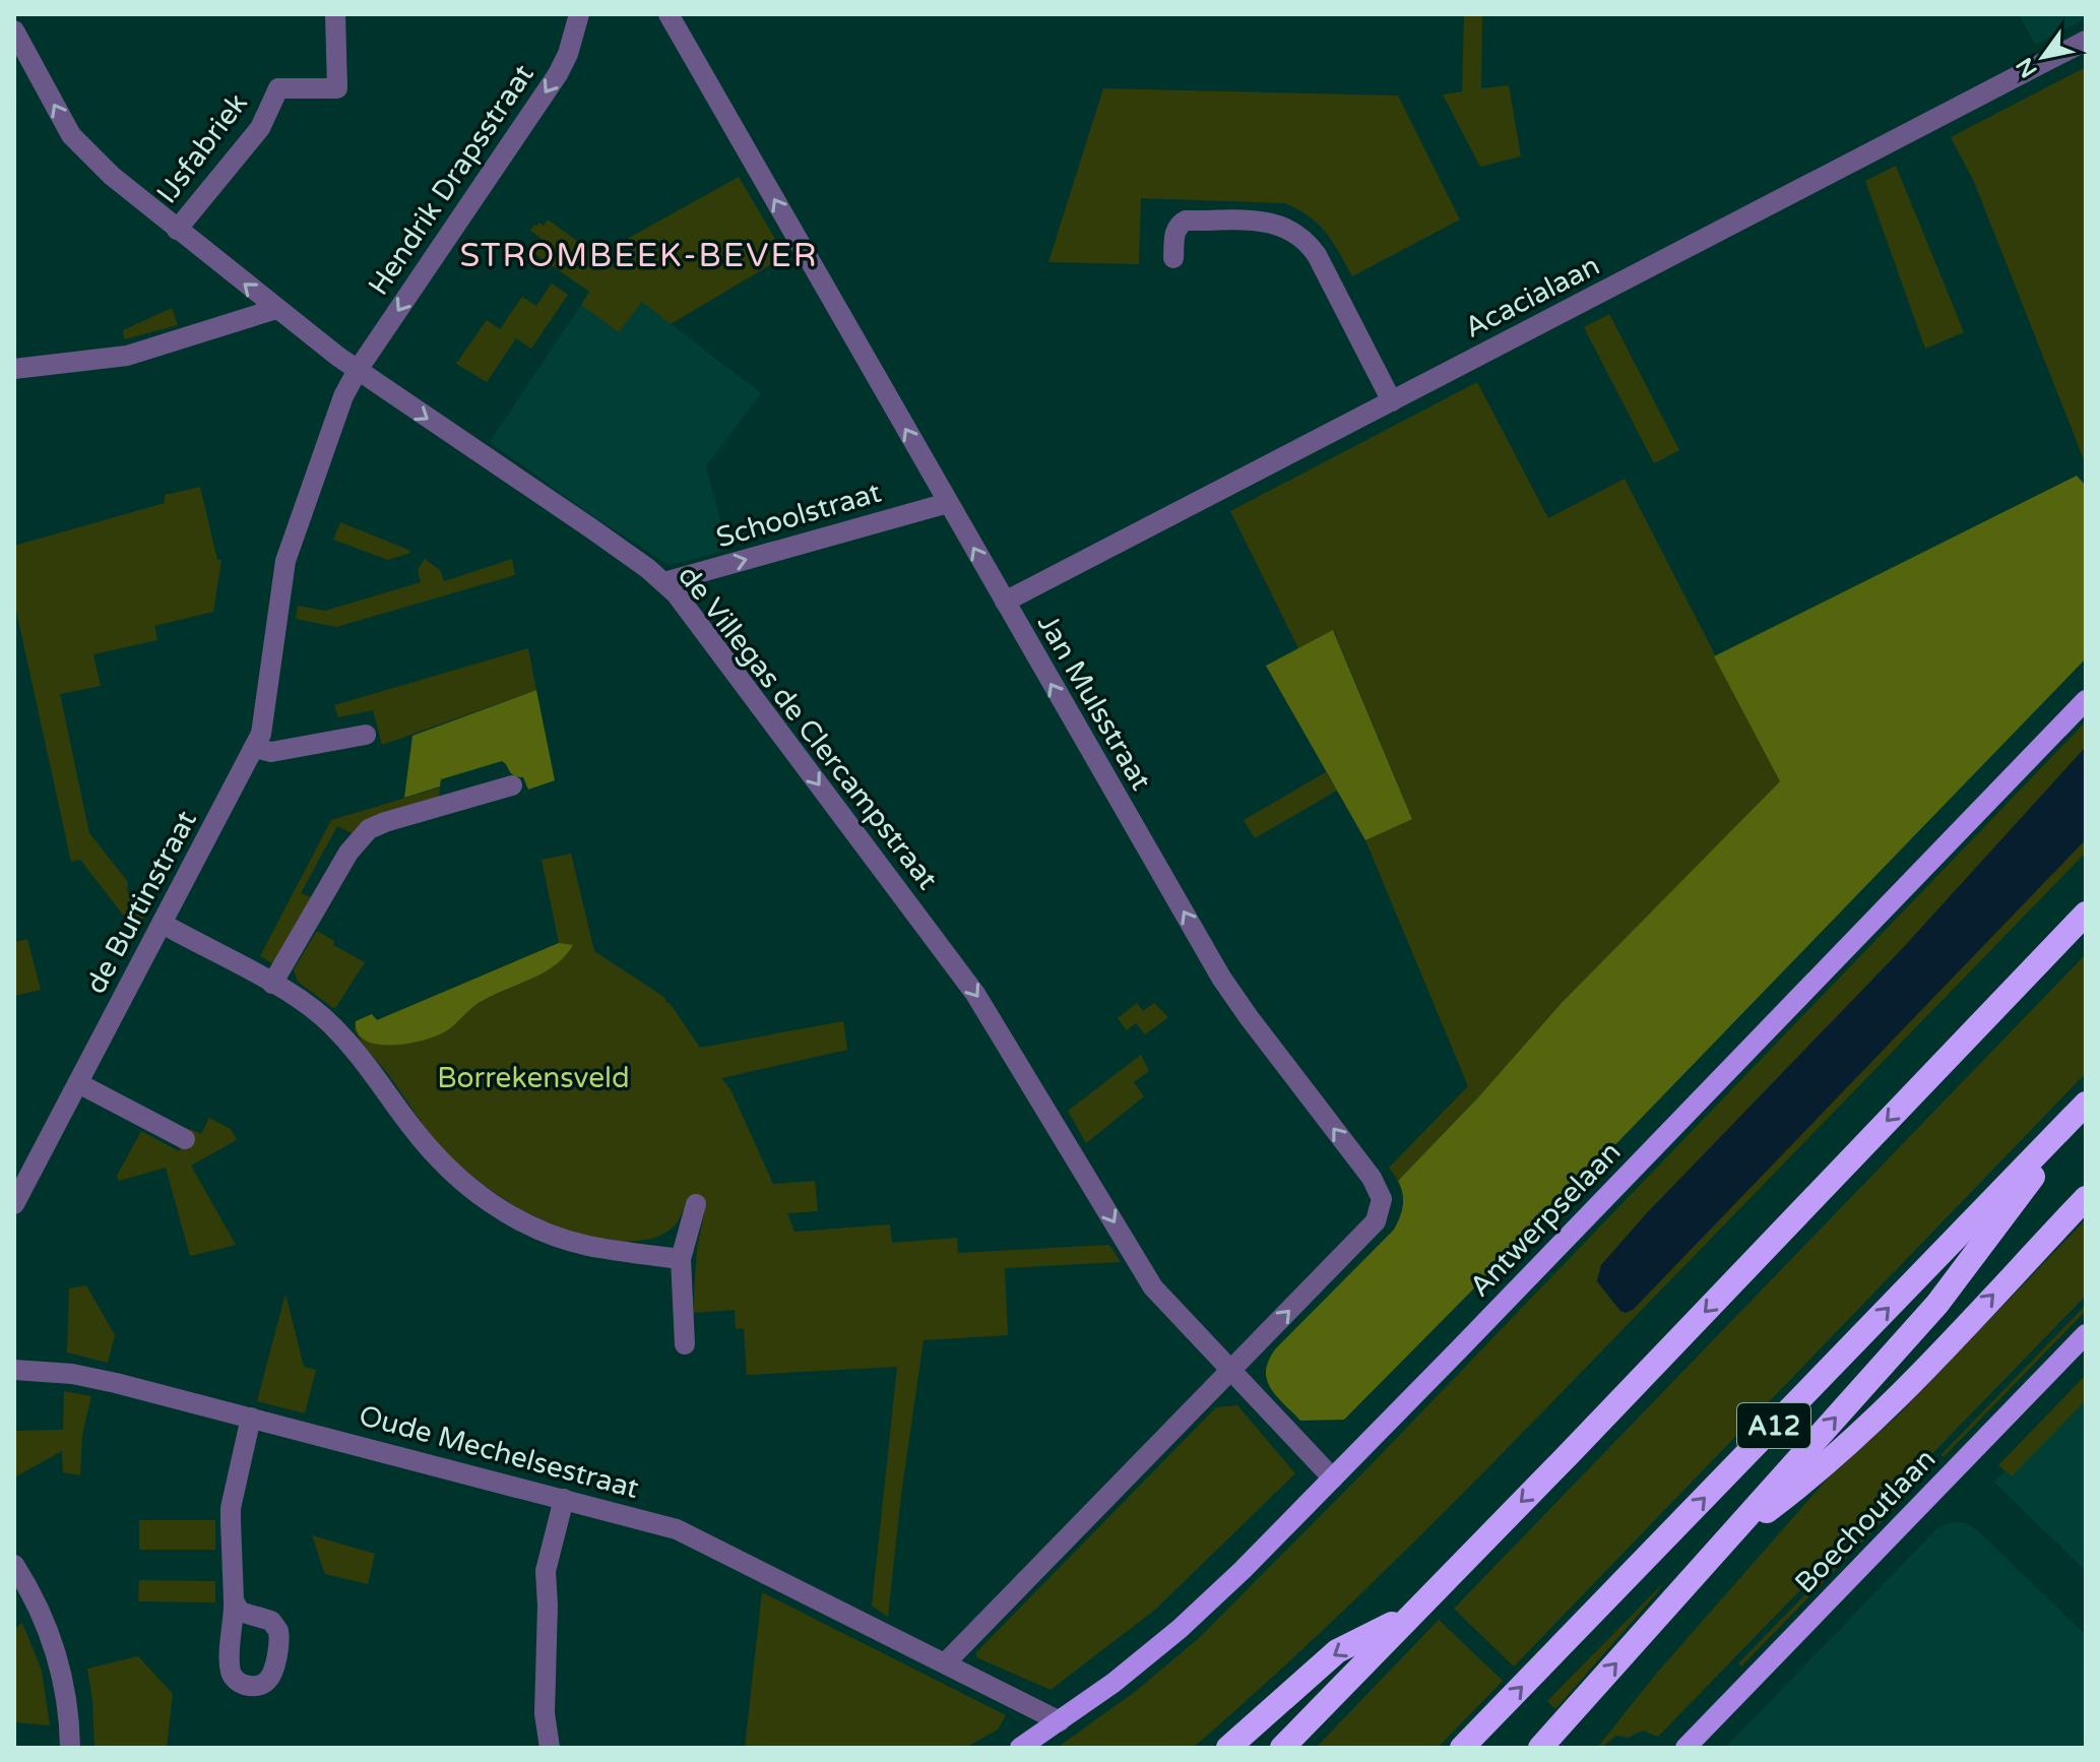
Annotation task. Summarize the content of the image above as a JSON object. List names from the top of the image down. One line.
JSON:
{"streets":{"highway":["A12"],"main road":["Antwerpselaan","Boechoutlaan"],"street":["IJsfabriek","Hendrik Drapsstraat","Acacialaan","Schoolstraat","Jan Mulsstraat","de Villegas de Clercampstraat","de Burtinstraat","Oude Mechelsestraat"]},"crossings":[["IJsfabriek","de Villegas de Clercampstraat"],["Hendrik Drapsstraat","de Villegas de Clercampstraat"],["Hendrik Drapsstraat","de Burtinstraat"],["Acacialaan","Jan Mulsstraat"],["Schoolstraat","Jan Mulsstraat"],["Schoolstraat","de Villegas de Clercampstraat"],["Jan Mulsstraat","de Villegas de Clercampstraat"],["de Villegas de Clercampstraat","de Burtinstraat"],["de Villegas de Clercampstraat","Antwerpselaan"],["Antwerpselaan","Oude Mechelsestraat"]],"one_way":["Hendrik Drapsstraat","Schoolstraat","Jan Mulsstraat"],"districts":["STROMBEEK-BEVER"],"parks":["Borrekensveld"],"north":"bottom left"}
